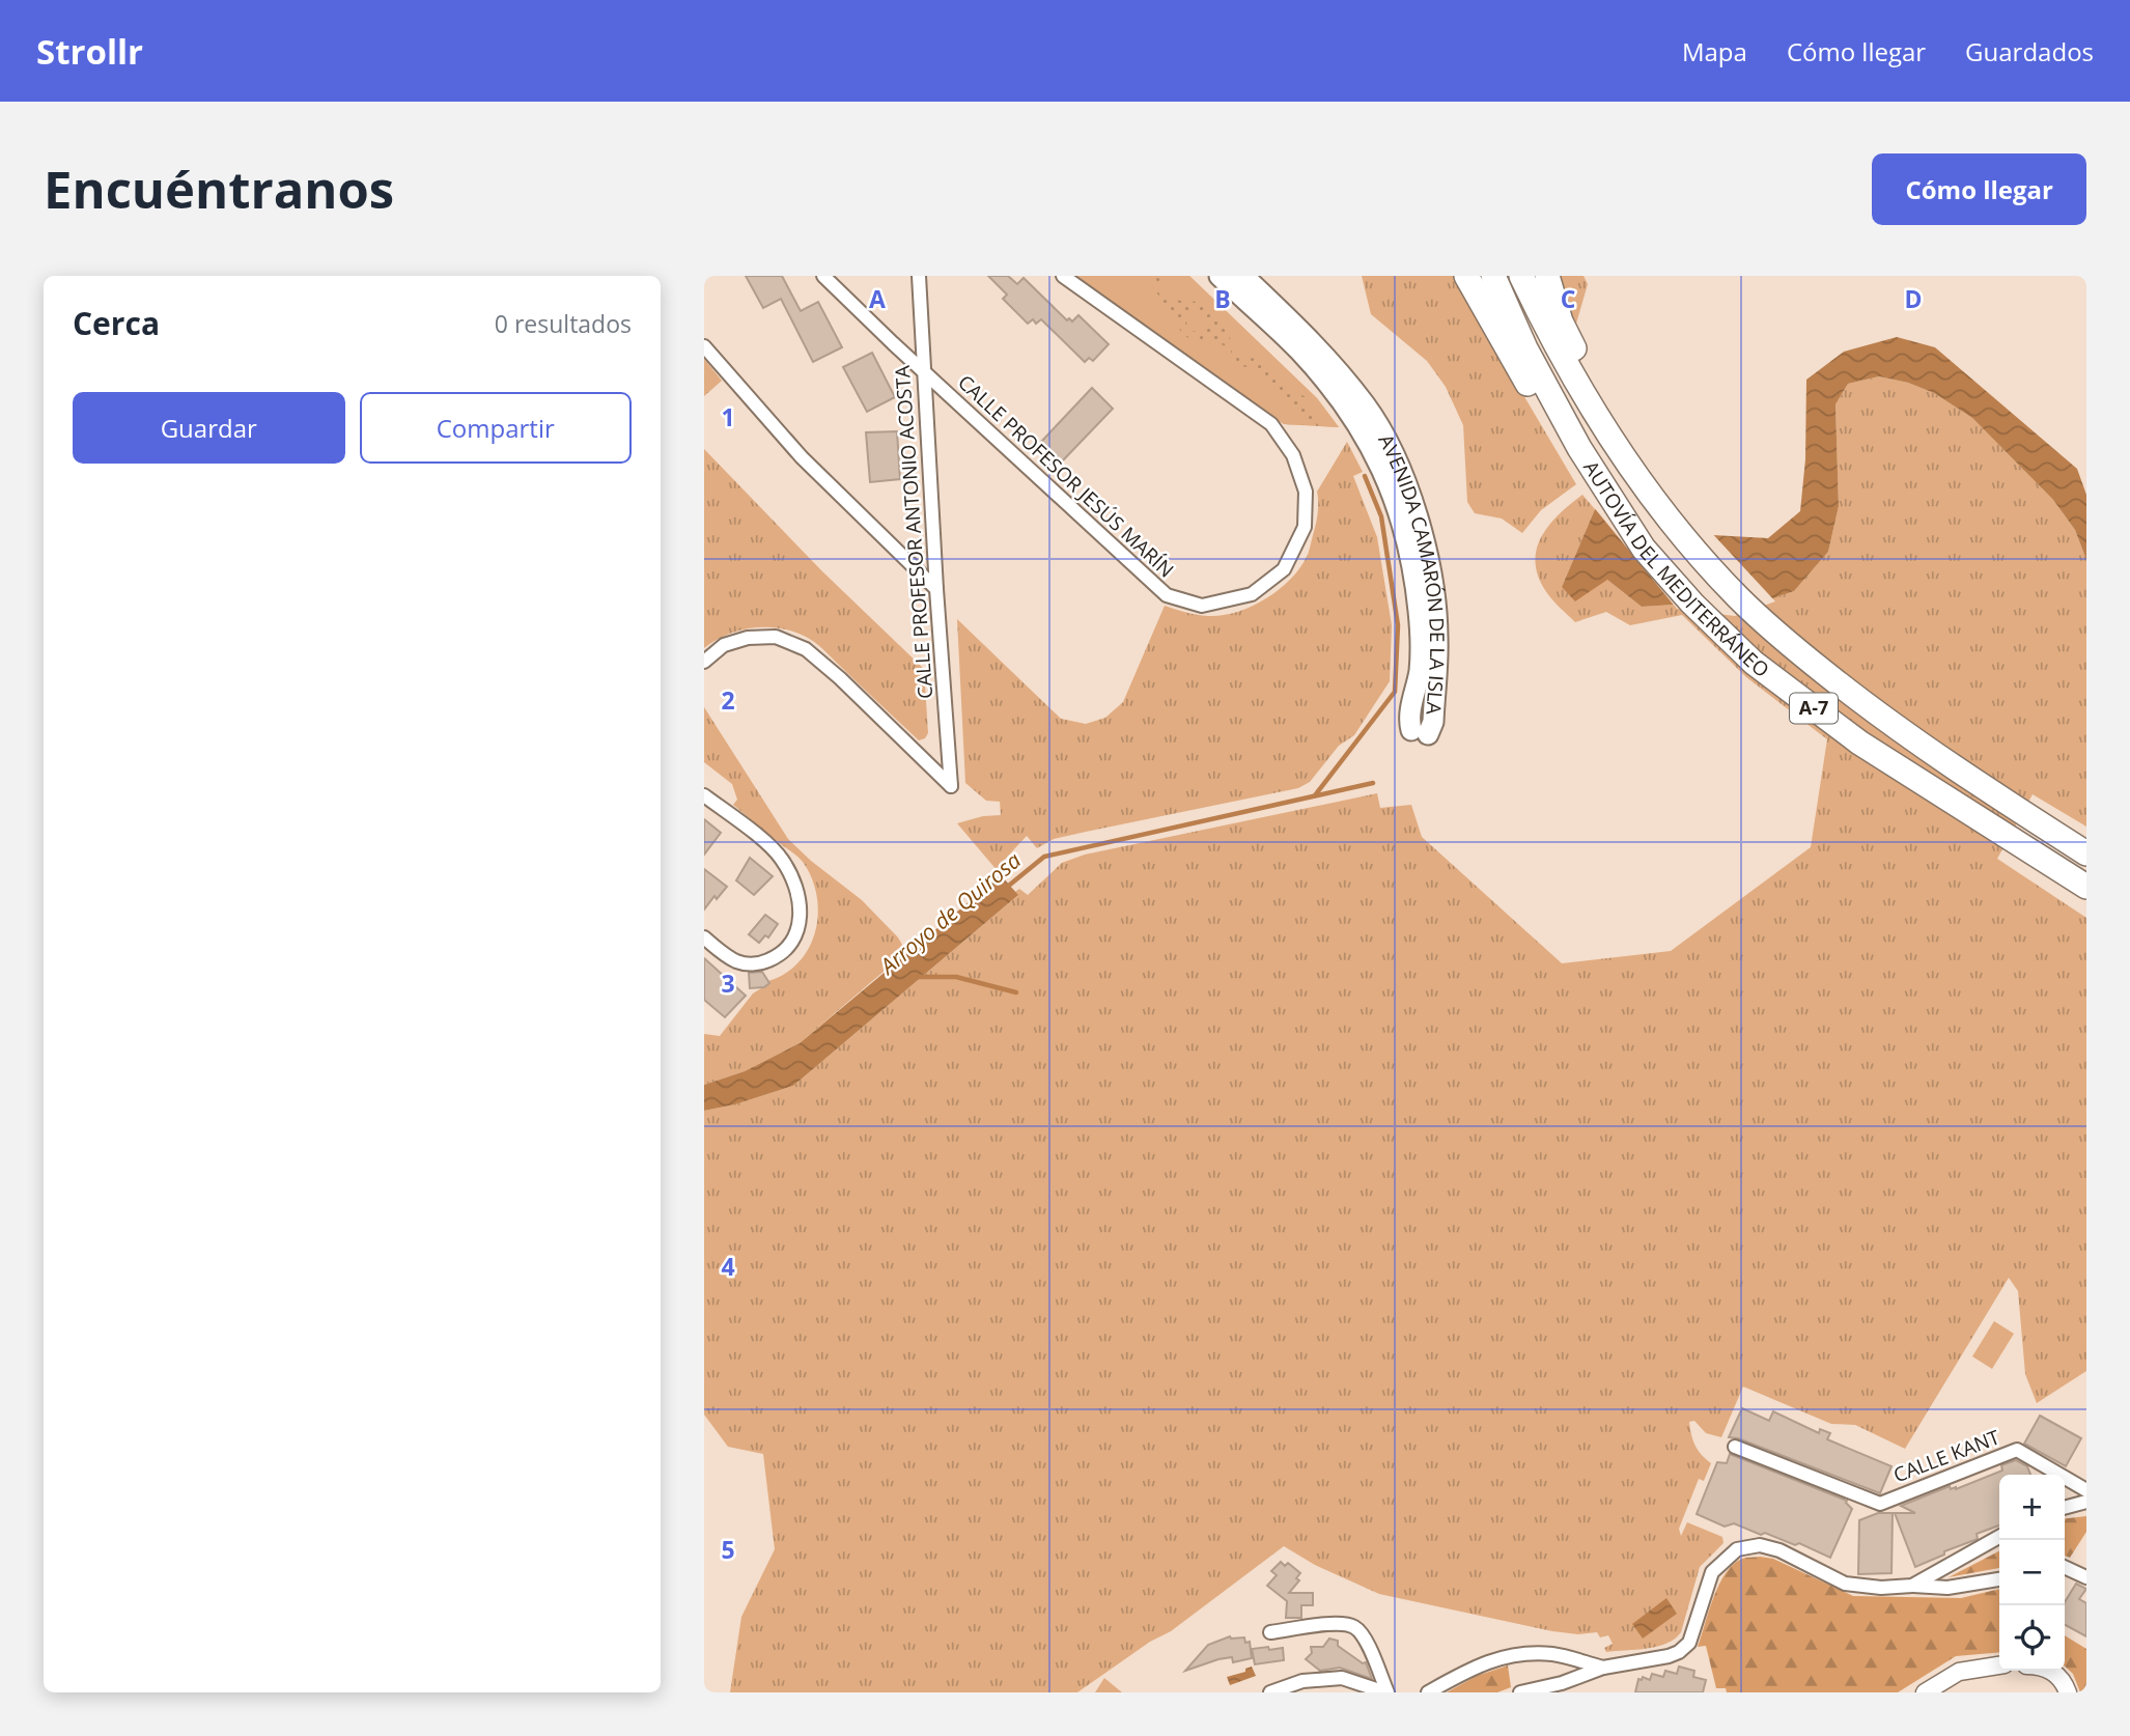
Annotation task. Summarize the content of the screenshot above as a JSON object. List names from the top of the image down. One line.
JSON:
{"streets":{"highway":["AUTOVÍA DEL MEDITERRÁNEO","A-7"],"main road":["AVENIDA CAMARÓN DE LA ISLA"],"street":["CALLE PROFESOR JESÚS MARÍN","CALLE PROFESOR ANTONIO ACOSTA","CALLE KANT"]},"crossings":[["CALLE PROFESOR JESÚS MARÍN","CALLE PROFESOR ANTONIO ACOSTA"]],"water":["Arroyo de Quirosa"],"page":{"header":"Strollr","nav":["Mapa","Cómo llegar","Guardados"],"buttons":["Cómo llegar",["Guardar","Compartir"]],"title":"Encuéntranos","heading":["Cerca","0 resultados"],"map_buttons":["+","−"]},"grid":{"columns":["A","B","C","D"],"rows":["1","2","3","4","5"]}}
